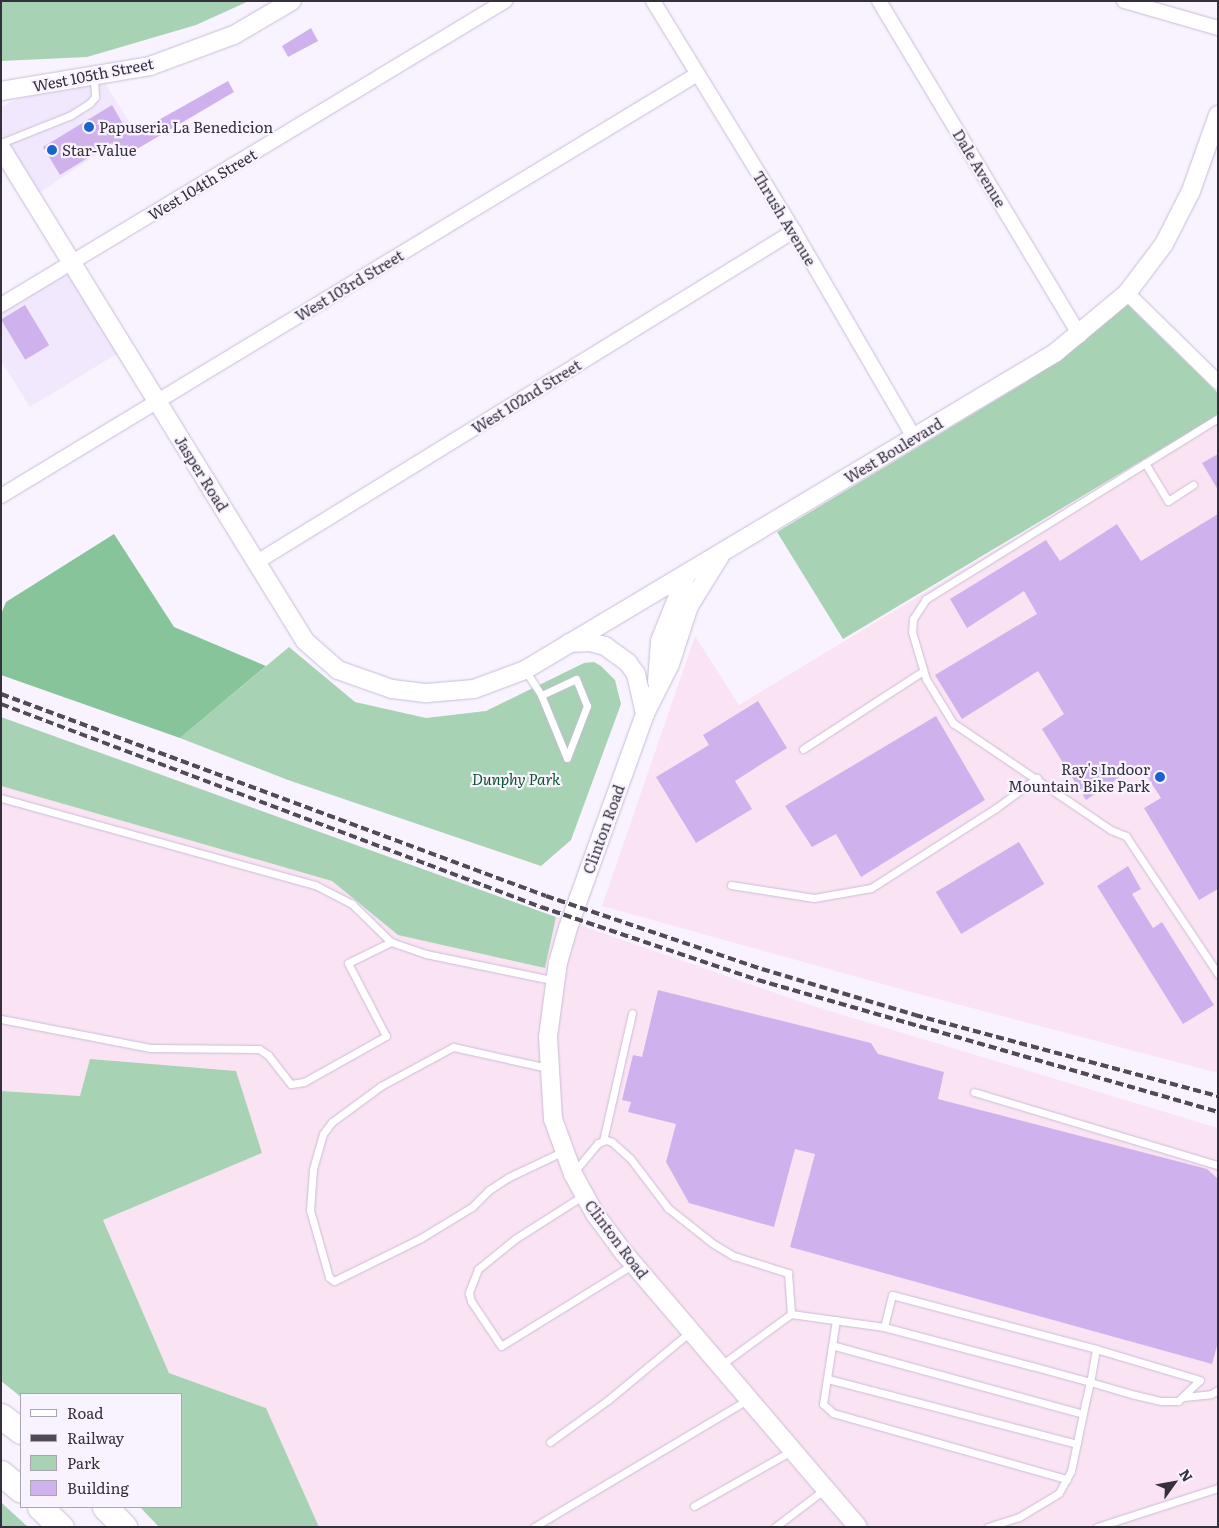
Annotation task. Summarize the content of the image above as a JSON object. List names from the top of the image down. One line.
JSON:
{"streets":{"street":["West 105th Street","Dale Avenue","West 104th Street","Thrush Avenue","West 103rd Street","West 102nd Street","West Boulevard","Jasper Road","Clinton Road"]},"crossings":[["Dale Avenue","West Boulevard"],["West 104th Street","Jasper Road"],["Thrush Avenue","West 103rd Street"],["Thrush Avenue","West 102nd Street"],["Thrush Avenue","West Boulevard"],["West 103rd Street","Jasper Road"],["West 102nd Street","Jasper Road"],["West Boulevard","Jasper Road"],["West Boulevard","Clinton Road"]],"parks":["Dunphy Park"],"places":["Papuseria La Benedicion","Star-Value","Ray's Indoor Mountain Bike Park"],"legend":["Road","Railway","Park","Building"],"north":"top right"}
